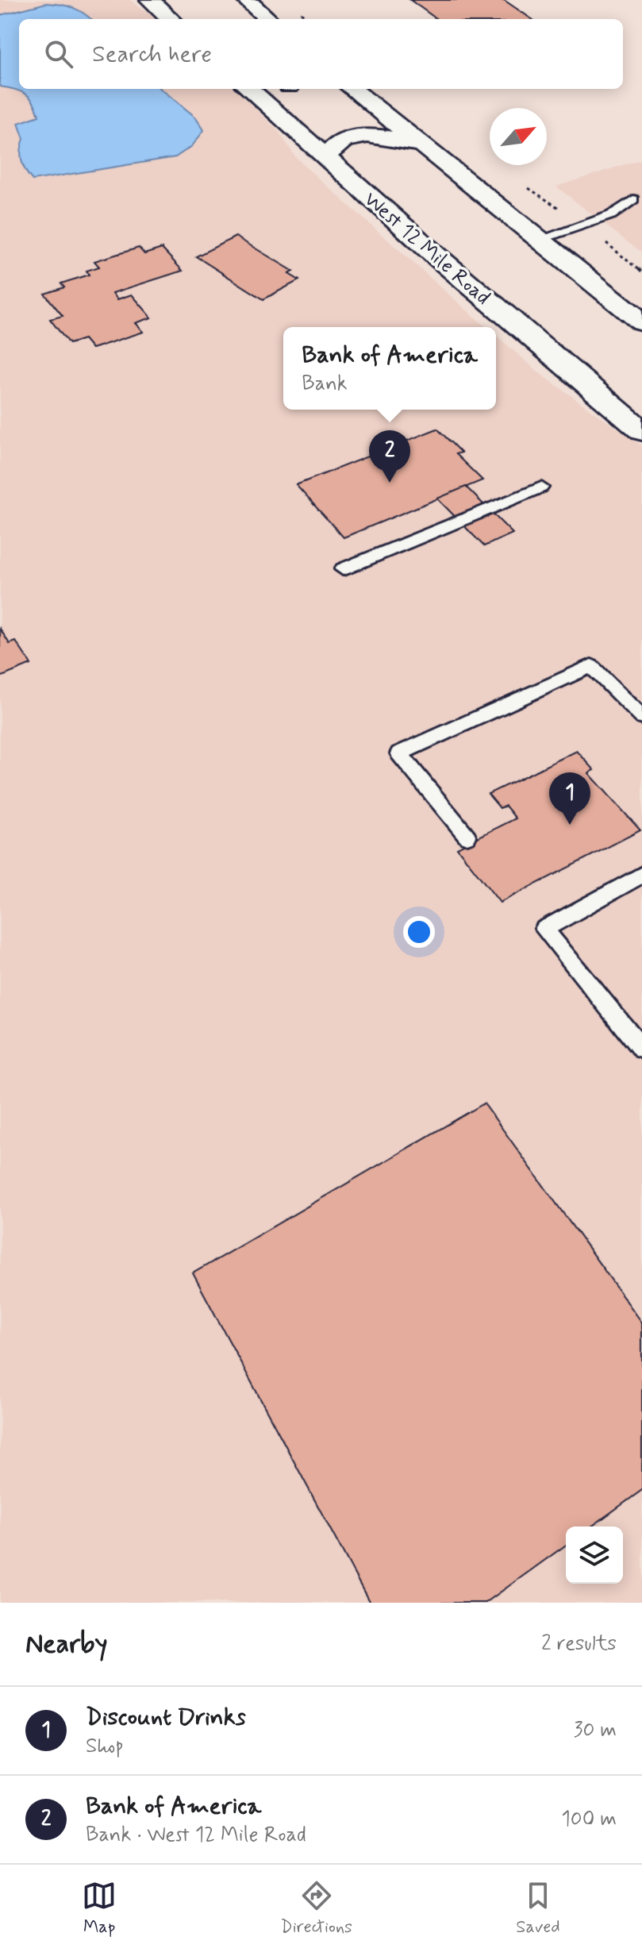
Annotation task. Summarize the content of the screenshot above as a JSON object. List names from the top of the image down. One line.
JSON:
{"streets":{"main road":["West 12 Mile Road"]},"north":"top right","page":{"search":"Search here","popup":["Bank of America","Bank"],"pins":["2","1"],"heading":["Nearby","2 results"],"list":[{"mark":"1","name":"Discount Drinks","note":"Shop","value":"30 m"},{"mark":"2","name":"Bank of America","note":"Bank · West 12 Mile Road","value":"100 m"}],"nav":["Map","Directions","Saved"]}}
